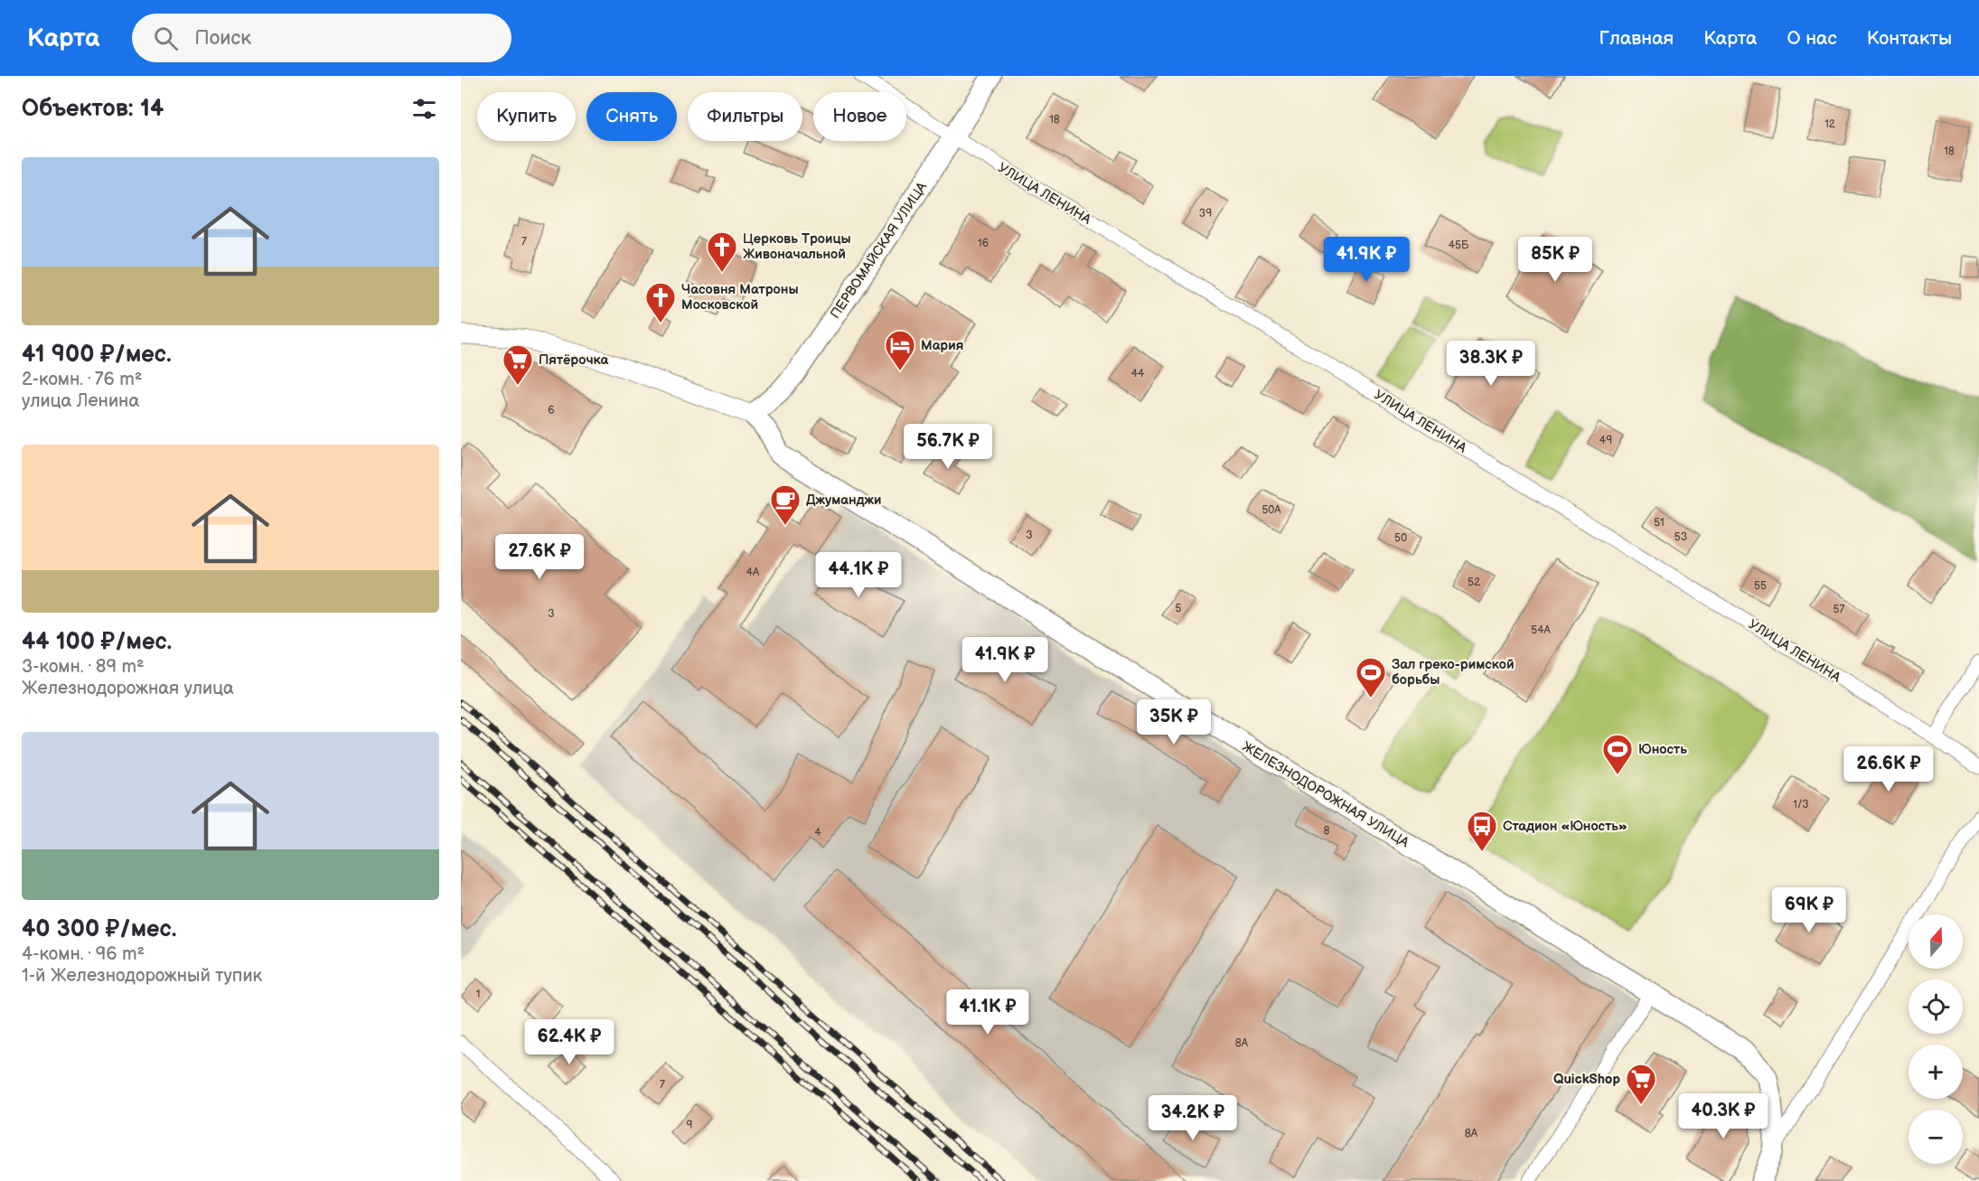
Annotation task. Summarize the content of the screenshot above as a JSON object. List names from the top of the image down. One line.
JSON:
{"streets":{"main road":["ПЕРВОМАЙСКАЯ УЛИЦА","ЖЕЛЕЗНОДОРОЖНАЯ УЛИЦА"],"street":["УЛИЦА ЛЕНИНА"]},"crossings":[["УЛИЦА ЛЕНИНА","ПЕРВОМАЙСКАЯ УЛИЦА"],["ПЕРВОМАЙСКАЯ УЛИЦА","ЖЕЛЕЗНОДОРОЖНАЯ УЛИЦА"]],"places":{"church":["Церковь Троицы Живоначальной","Часовня Матроны Московской"],"hotel":["Мария"],"supermarket":["Пятёрочка","QuickShop"],"cafe":["Джуманджи"],"sports":["Зал греко-римской борьбы","Юность"],"bus stop":["Стадион «Юность»"]},"house_numbers":["18","12","18","39","7","16","45Б","44","6","49","50А","51","3","53","50","4А","52","55","5","57","3","54А","1/3","8","4","1","8А","7","9","8А"],"north":"top","page":{"header":"Карта","search":"Поиск","nav":["Главная","Карта","О нас","Контакты"],"heading":"Объектов: 14","chip":["Купить","Снять","Фильтры","Новое"],"list":[{"name":"41 900 ₽/мес.","note":"2-комн. · 76 m² · улица Ленина"},{"name":"44 100 ₽/мес.","note":"3-комн. · 89 m² · Железнодорожная улица"},{"name":"40 300 ₽/мес.","note":"4-комн. · 96 m² · 1-й Железнодорожный тупик"}],"price":["41.9K ₽","85K ₽","38.3K ₽","56.7K ₽","27.6K ₽","44.1K ₽","41.9K ₽","35K ₽","26.6K ₽","69K ₽","41.1K ₽","62.4K ₽","40.3K ₽","34.2K ₽"],"map_buttons":["+","−"]}}
